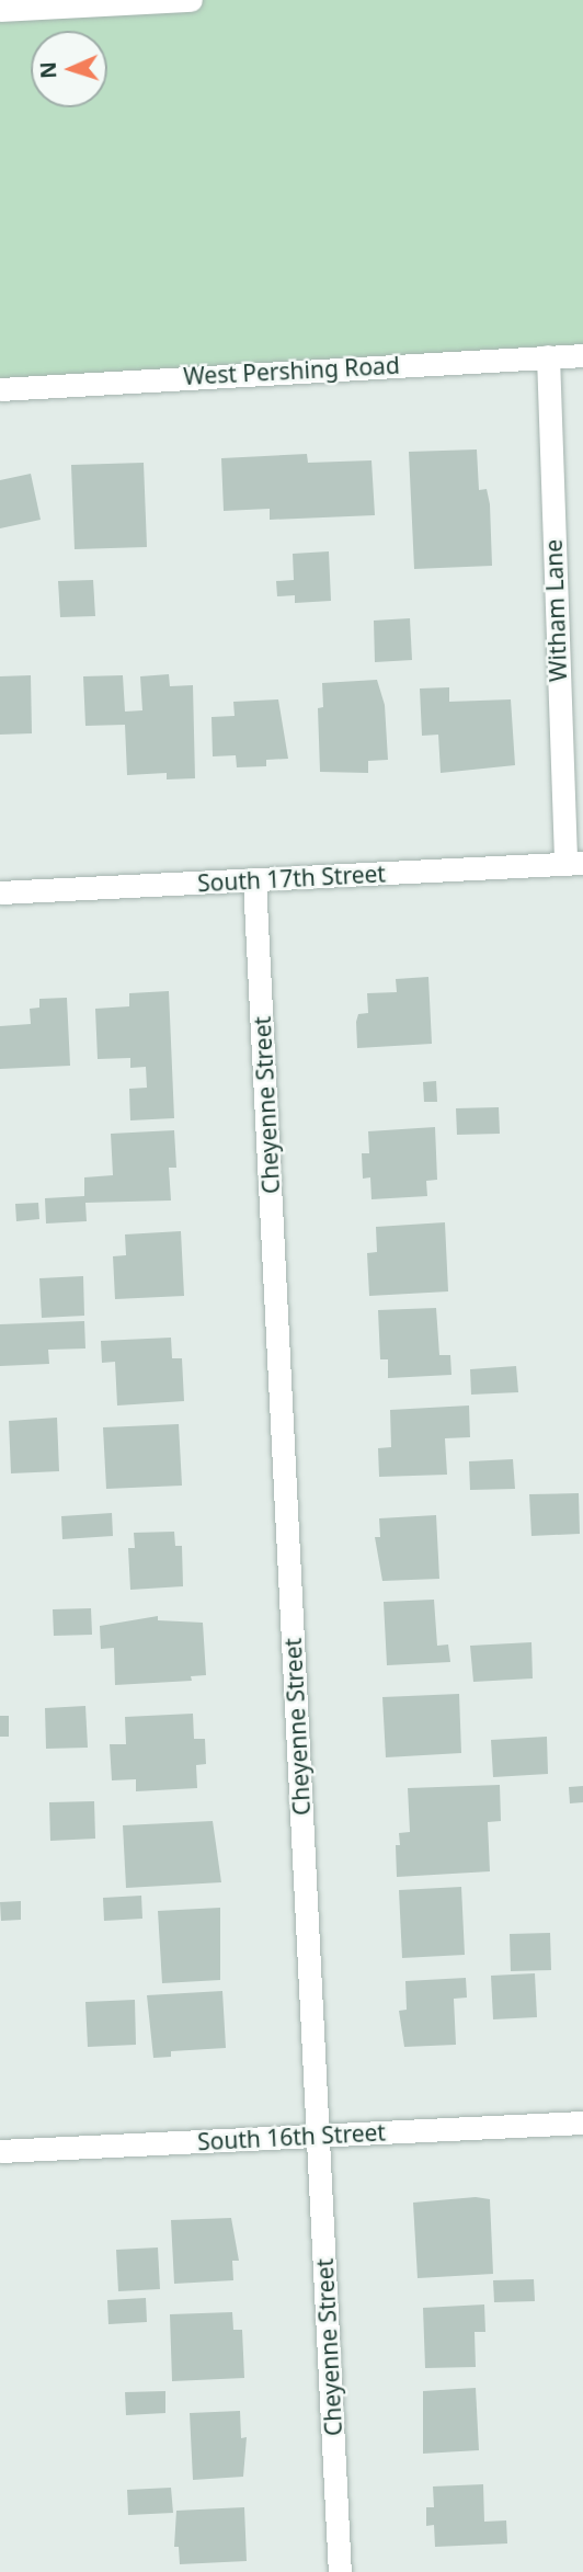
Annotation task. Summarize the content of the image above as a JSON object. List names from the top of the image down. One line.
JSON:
{"streets":{"street":["West Pershing Road","Witham Lane","South 17th Street","Cheyenne Street","South 16th Street"]},"crossings":[["West Pershing Road","Witham Lane"],["Witham Lane","South 17th Street"],["South 17th Street","Cheyenne Street"],["Cheyenne Street","South 16th Street"]],"north":"left"}
